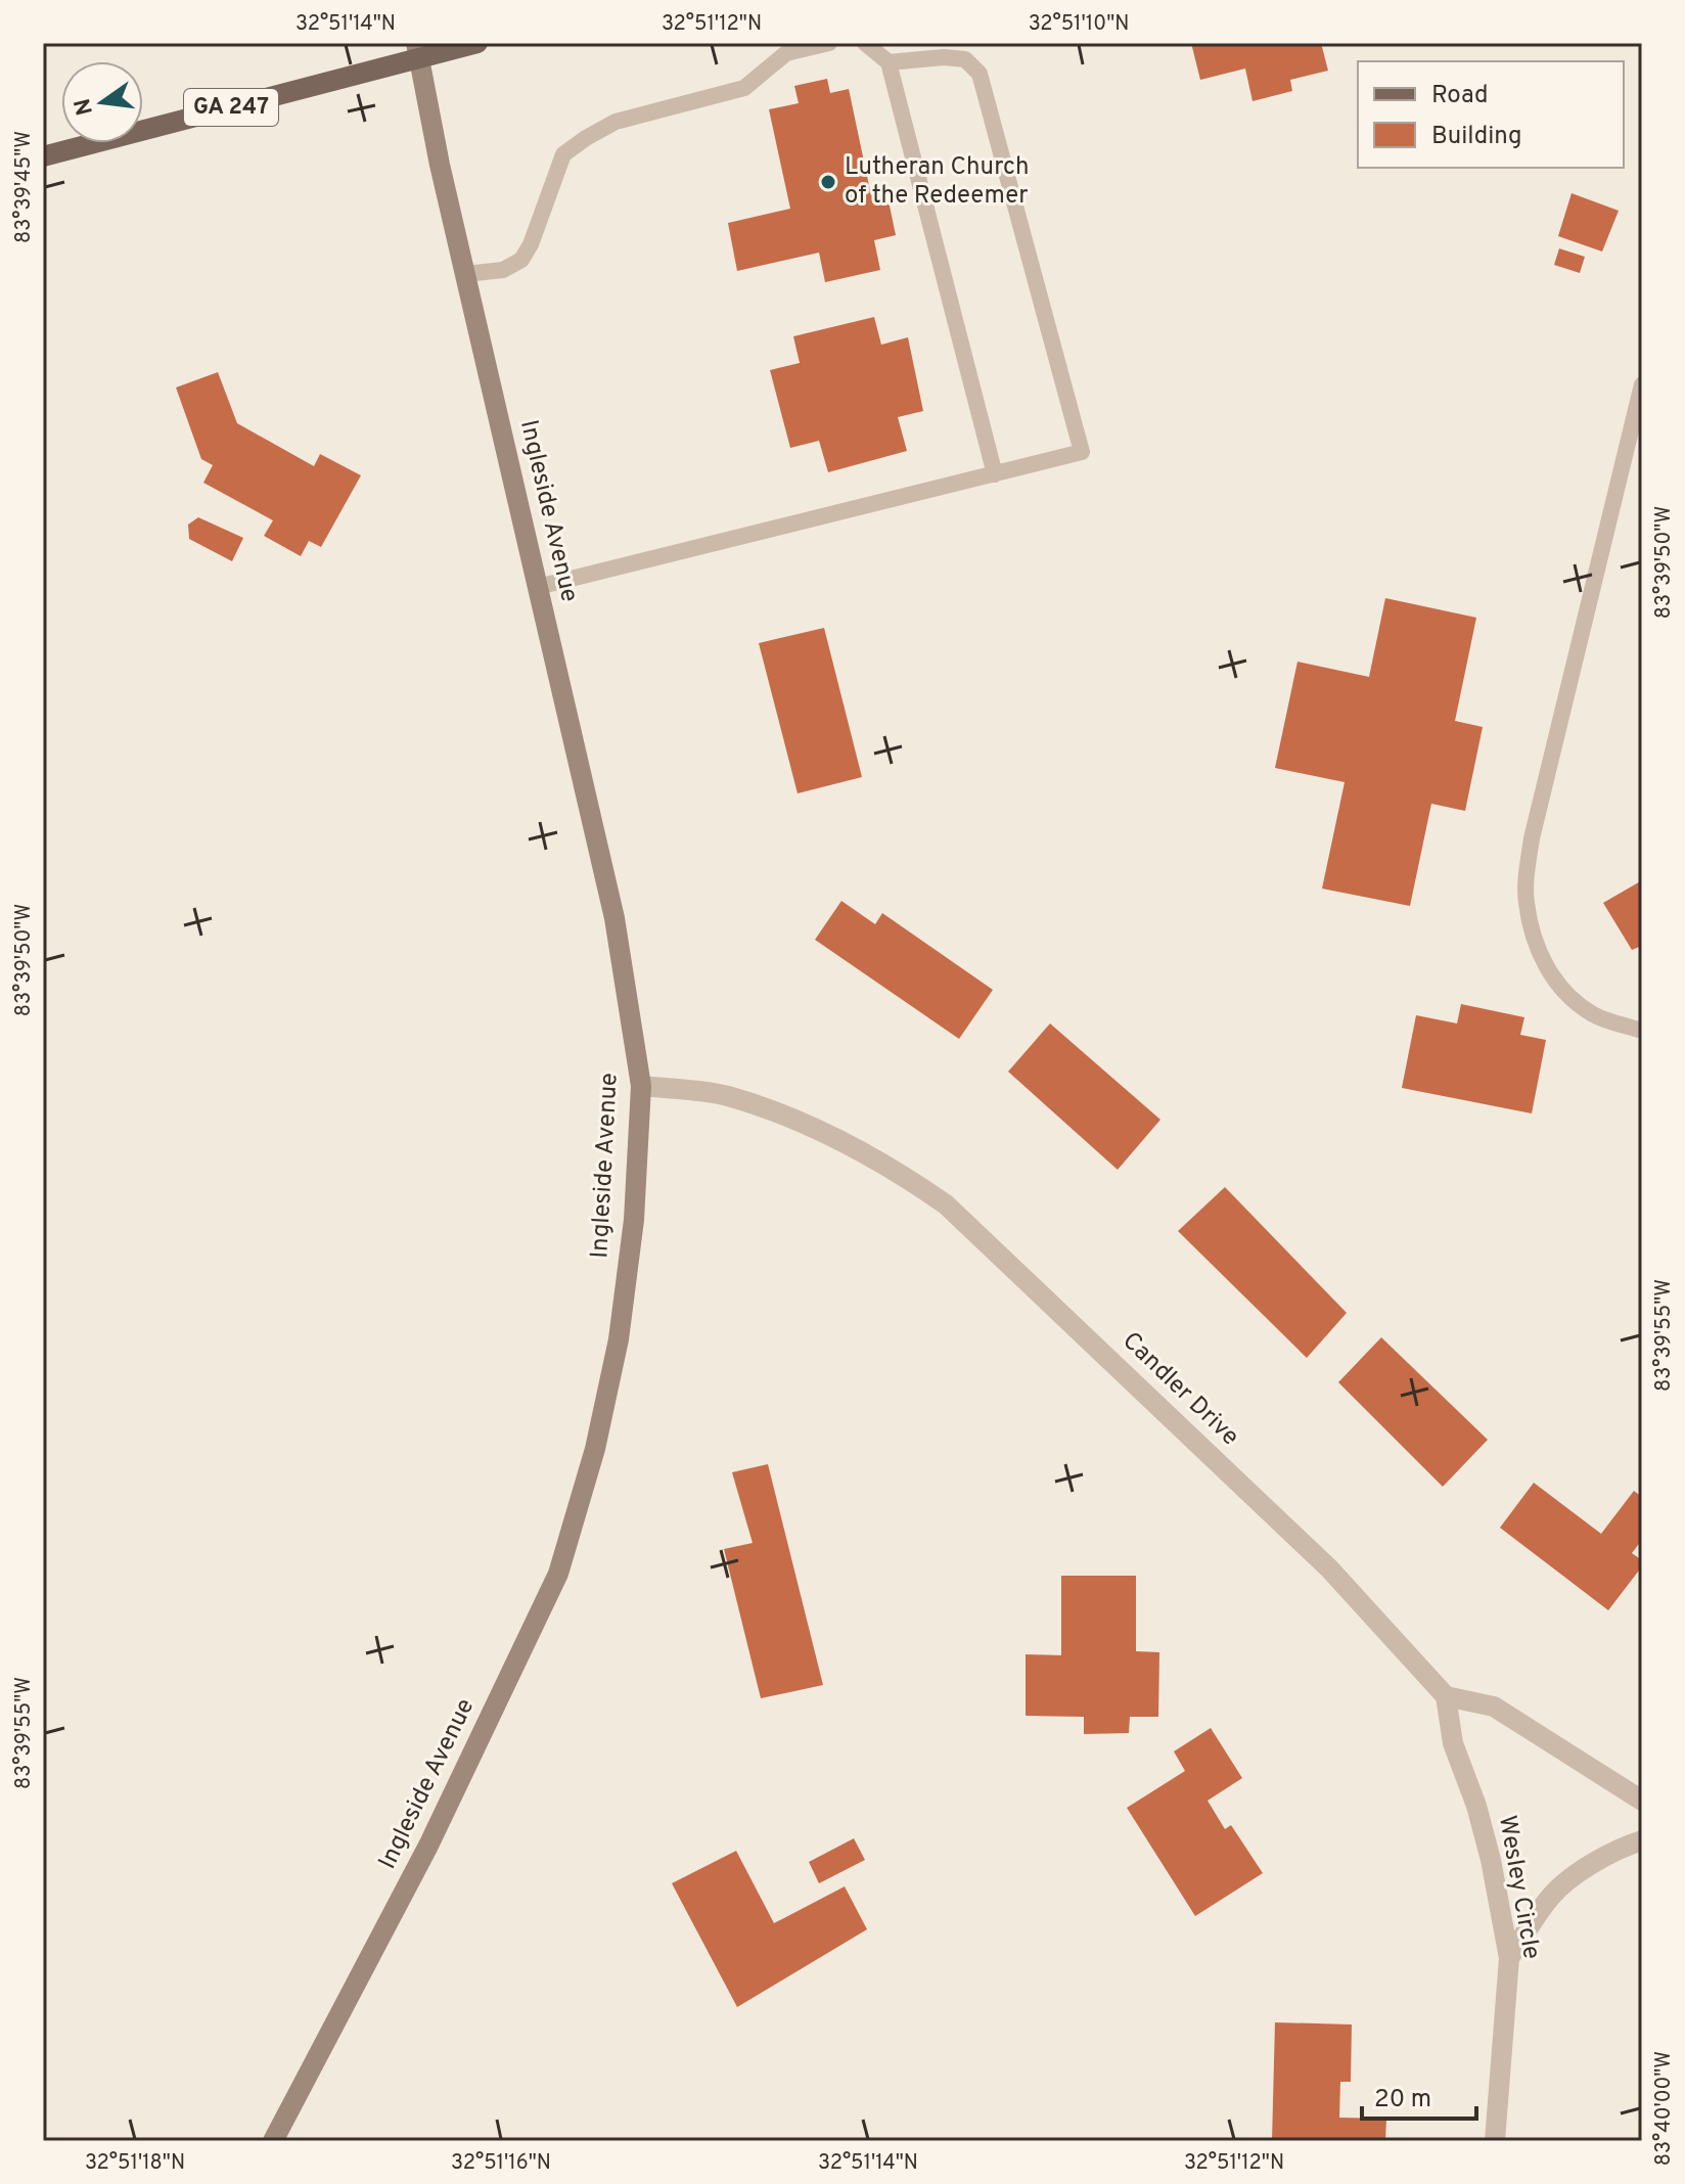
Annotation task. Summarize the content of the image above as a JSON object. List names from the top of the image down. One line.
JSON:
{"streets":{"main road":["GA 247"],"street":["Ingleside Avenue","Candler Drive","Wesley Circle"]},"crossings":[["GA 247","Ingleside Avenue"],["Ingleside Avenue","Candler Drive"],["Candler Drive","Wesley Circle"]],"places":["Lutheran Church of the Redeemer"],"legend":["Road","Building"],"scale_bar":"20 m","north":"left","coordinates":["32°51'14\"N","32°51'12\"N","32°51'10\"N","83°39'45\"W","83°39'50\"W","83°39'55\"W","83°40'00\"W","32°51'18\"N","32°51'16\"N"]}
